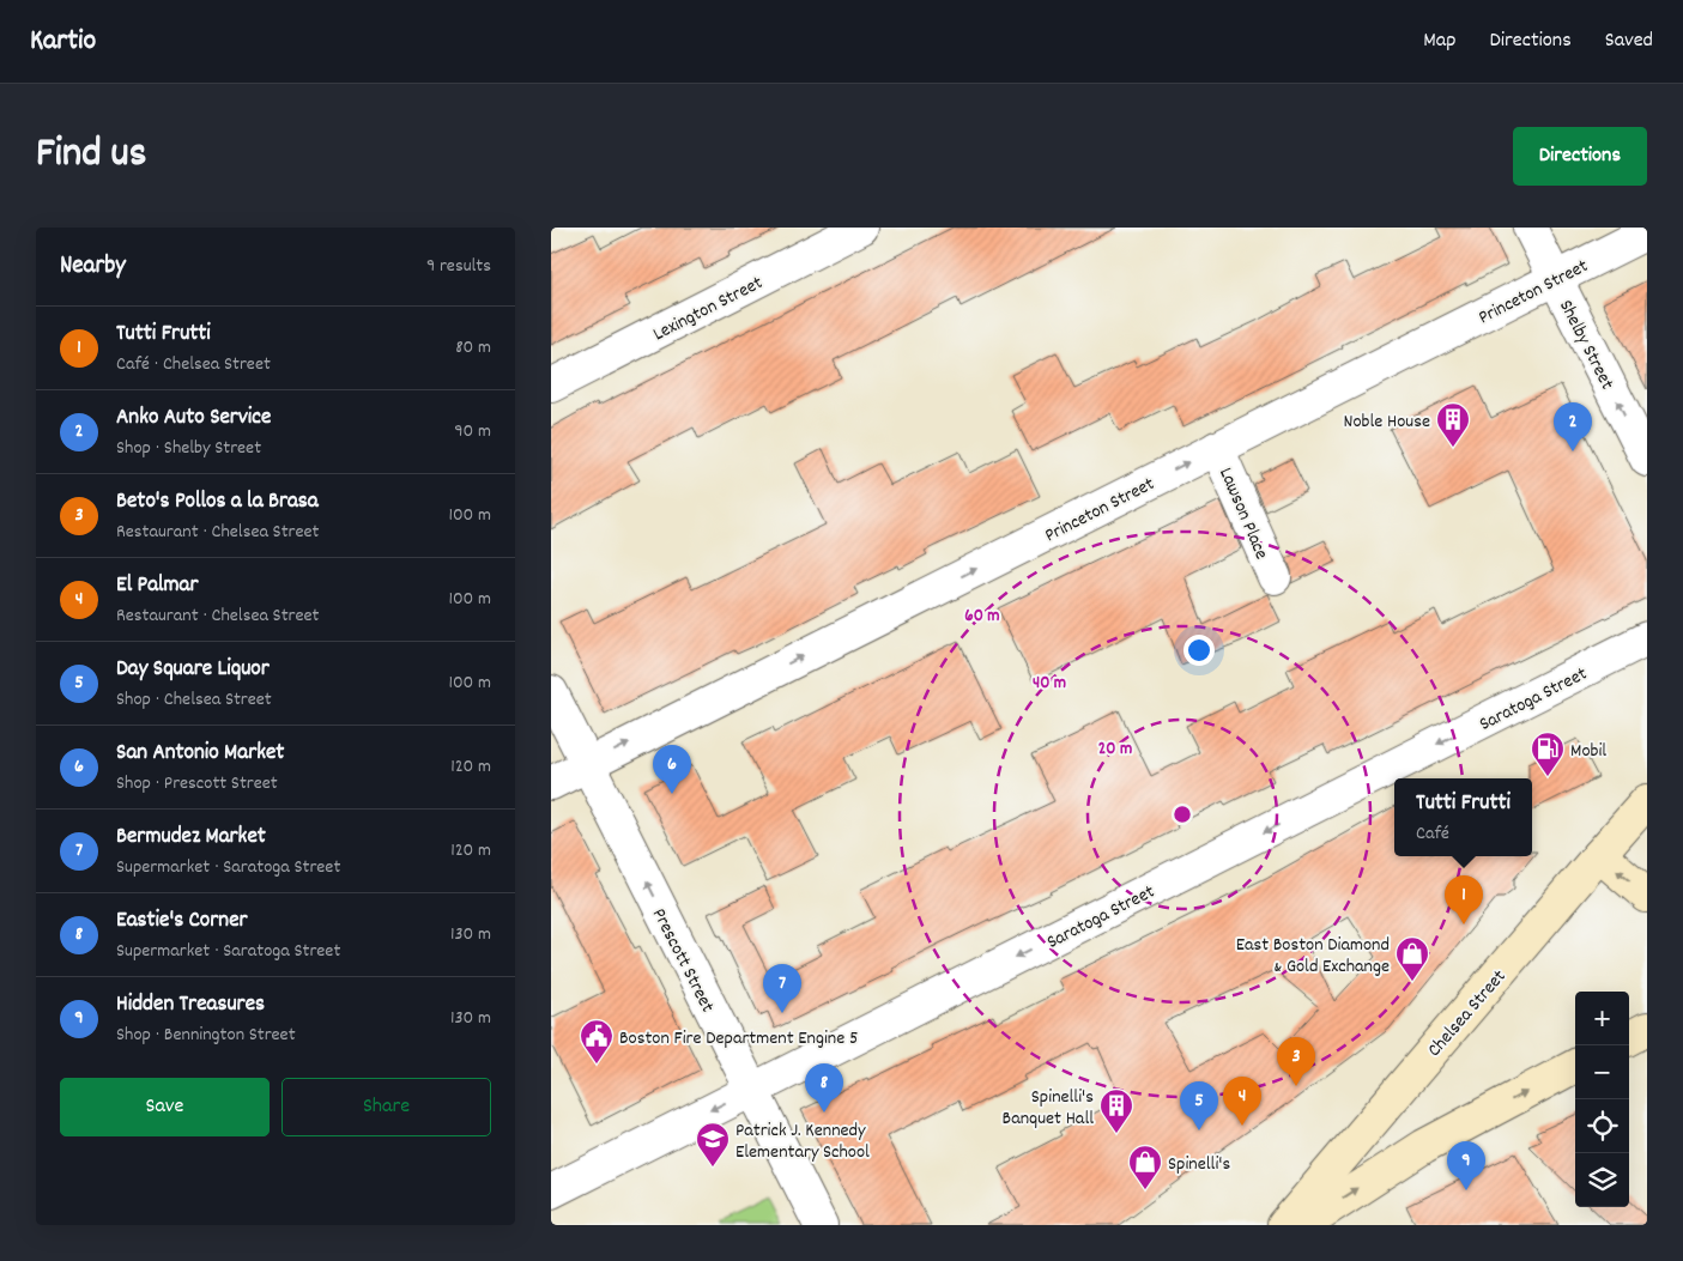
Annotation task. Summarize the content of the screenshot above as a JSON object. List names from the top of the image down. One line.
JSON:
{"streets":{"main road":["Chelsea Street"],"street":["Princeton Street","Lexington Street","Shelby Street","Lawson Place","Saratoga Street","Prescott Street"]},"crossings":[["Princeton Street","Shelby Street"],["Princeton Street","Lawson Place"],["Princeton Street","Prescott Street"],["Saratoga Street","Prescott Street"]],"one_way":["Princeton Street","Shelby Street","Saratoga Street","Prescott Street"],"places":{"building":["Noble House","Spinelli's Banquet Hall"],"fuel station":["Mobil"],"shop":["East Boston Diamond & Gold Exchange","Spinelli's"],"public building":["Boston Fire Department Engine 5"],"school or university":["Patrick J. Kennedy Elementary School"]},"page":{"header":"Kartio","nav":["Map","Directions","Saved"],"title":"Find us","buttons":["Directions",["Save","Share"]],"heading":["Nearby","9 results"],"list":[{"mark":"1","name":"Tutti Frutti","note":"Café · Chelsea Street","value":"80 m"},{"mark":"2","name":"Anko Auto Service","note":"Shop · Shelby Street","value":"90 m"},{"mark":"3","name":"Beto's Pollos a la Brasa","note":"Restaurant · Chelsea Street","value":"100 m"},{"mark":"4","name":"El Palmar","note":"Restaurant · Chelsea Street","value":"100 m"},{"mark":"5","name":"Day Square Liquor","note":"Shop · Chelsea Street","value":"100 m"},{"mark":"6","name":"San Antonio Market","note":"Shop · Prescott Street","value":"120 m"},{"mark":"7","name":"Bermudez Market","note":"Supermarket · Saratoga Street","value":"120 m"},{"mark":"8","name":"Eastie's Corner","note":"Supermarket · Saratoga Street","value":"130 m"},{"mark":"9","name":"Hidden Treasures","note":"Shop · Bennington Street","value":"130 m"}],"pins":["2","6","1","7","3","8","4","5","9"],"popup":["Tutti Frutti","Café"],"map_buttons":["+","−"]},"rings":["60 m","40 m","20 m"]}
